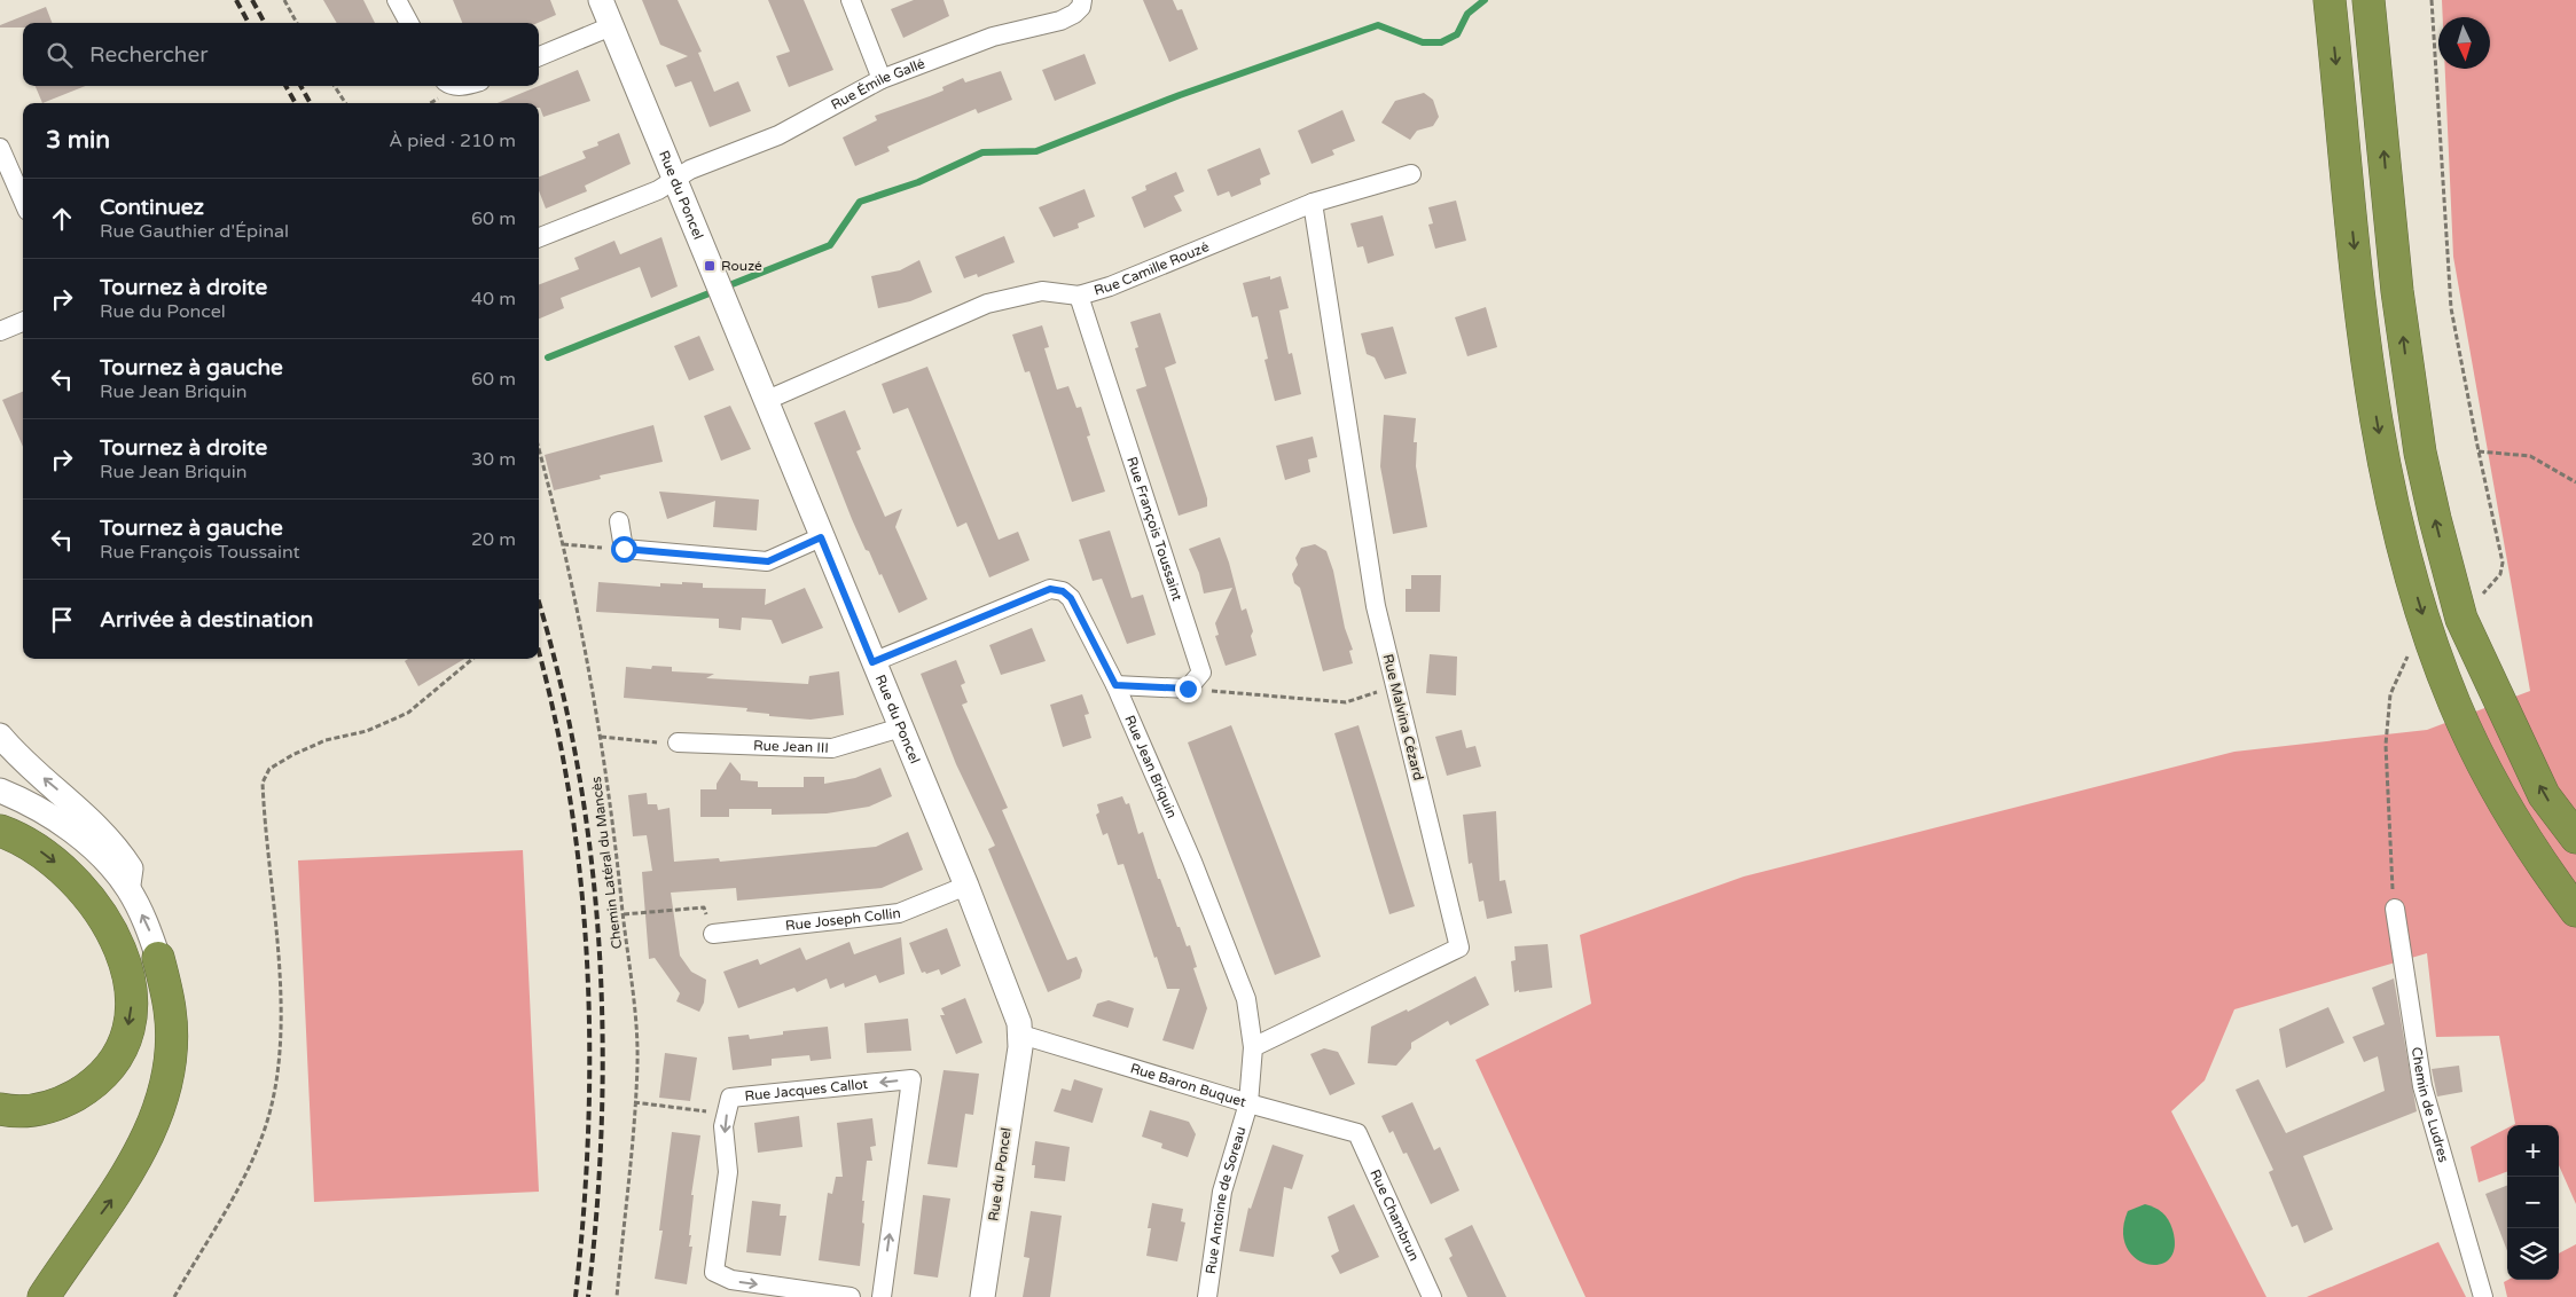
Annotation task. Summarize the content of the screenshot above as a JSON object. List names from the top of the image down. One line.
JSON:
{"streets":{"street":["Rue Émile Gallé","Rue du Poncel","Rue Camille Rouzé","Rue François Toussaint","Rue Malvina Cézard","Rue Jean III","Rue Jean Briquin","Rue Joseph Collin","Rue Baron Buquet","Rue Jacques Callot","Chemin de Ludres","Rue Antoine de Soreau","Rue Chambrun"],"path":["Chemin Latéral du Mancès"]},"crossings":[["Rue Émile Gallé","Rue du Poncel"],["Rue du Poncel","Rue Camille Rouzé"],["Rue du Poncel","Rue Jean III"],["Rue du Poncel","Rue Jean Briquin"],["Rue du Poncel","Rue Joseph Collin"],["Rue du Poncel","Rue Baron Buquet"],["Rue Camille Rouzé","Rue François Toussaint"],["Rue Camille Rouzé","Rue Malvina Cézard"],["Rue Malvina Cézard","Rue Jean Briquin"],["Rue Baron Buquet","Rue Antoine de Soreau"],["Rue Baron Buquet","Rue Chambrun"]],"places":{"transit":["Rouzé"]},"north":"bottom","page":{"search":"Rechercher","heading":["3 min","À pied · 210 m"],"list":[["Continuez","Rue Gauthier d'Épinal","60 m"],["Tournez à droite","Rue du Poncel","40 m"],["Tournez à gauche","Rue Jean Briquin","60 m"],["Tournez à droite","Rue Jean Briquin","30 m"],["Tournez à gauche","Rue François Toussaint","20 m"],"Arrivée à destination"],"map_buttons":["+","−"]}}
